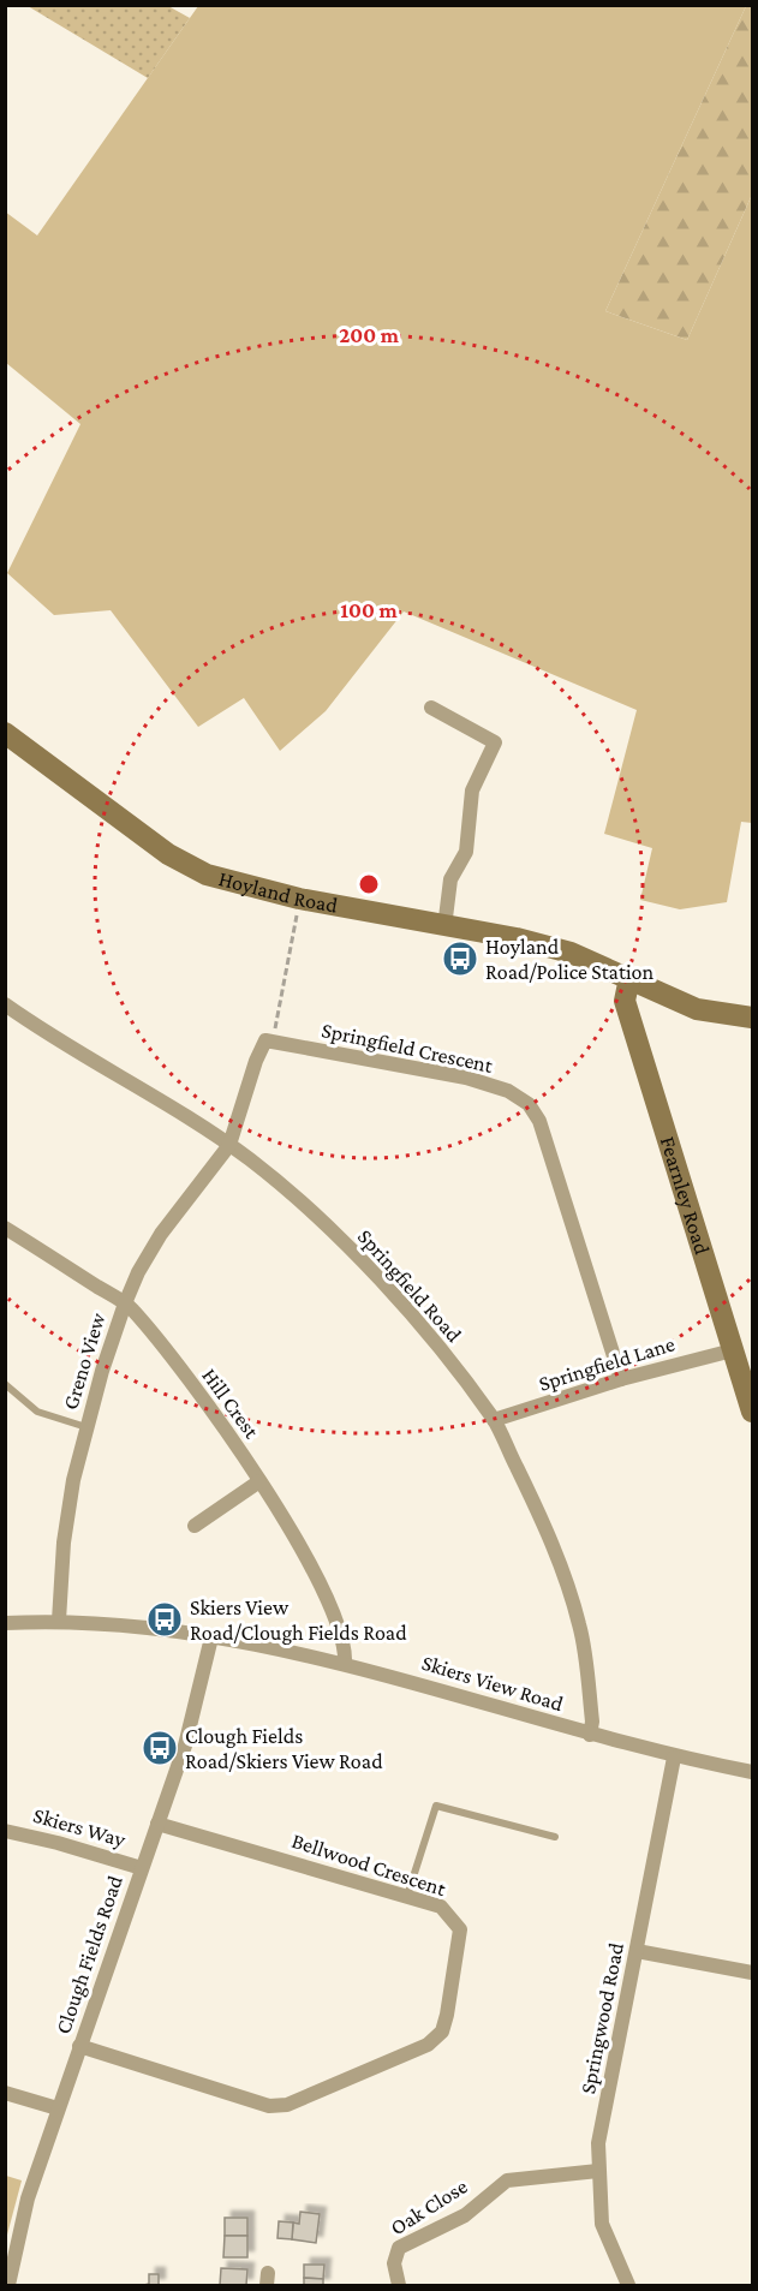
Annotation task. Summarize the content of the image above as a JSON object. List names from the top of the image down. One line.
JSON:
{"streets":{"main road":["Hoyland Road","Fearnley Road"],"street":["Springfield Crescent","Springfield Road","Greno View","Springfield Lane","Hill Crest","Skiers View Road","Skiers Way","Bellwood Crescent","Clough Fields Road","Springwood Road","Oak Close"]},"crossings":[["Hoyland Road","Fearnley Road"],["Springfield Crescent","Springfield Lane"],["Fearnley Road","Springfield Lane"],["Springfield Road","Greno View"],["Springfield Road","Springfield Lane"],["Springfield Road","Skiers View Road"],["Greno View","Hill Crest"],["Greno View","Skiers View Road"],["Hill Crest","Skiers View Road"],["Skiers View Road","Clough Fields Road"],["Skiers View Road","Springwood Road"],["Skiers Way","Clough Fields Road"],["Bellwood Crescent","Clough Fields Road"],["Springwood Road","Oak Close"]],"places":{"bus stop":["Hoyland Road/Police Station","Skiers View Road/Clough Fields Road","Clough Fields Road/Skiers View Road"]},"rings":["200 m","100 m"]}
